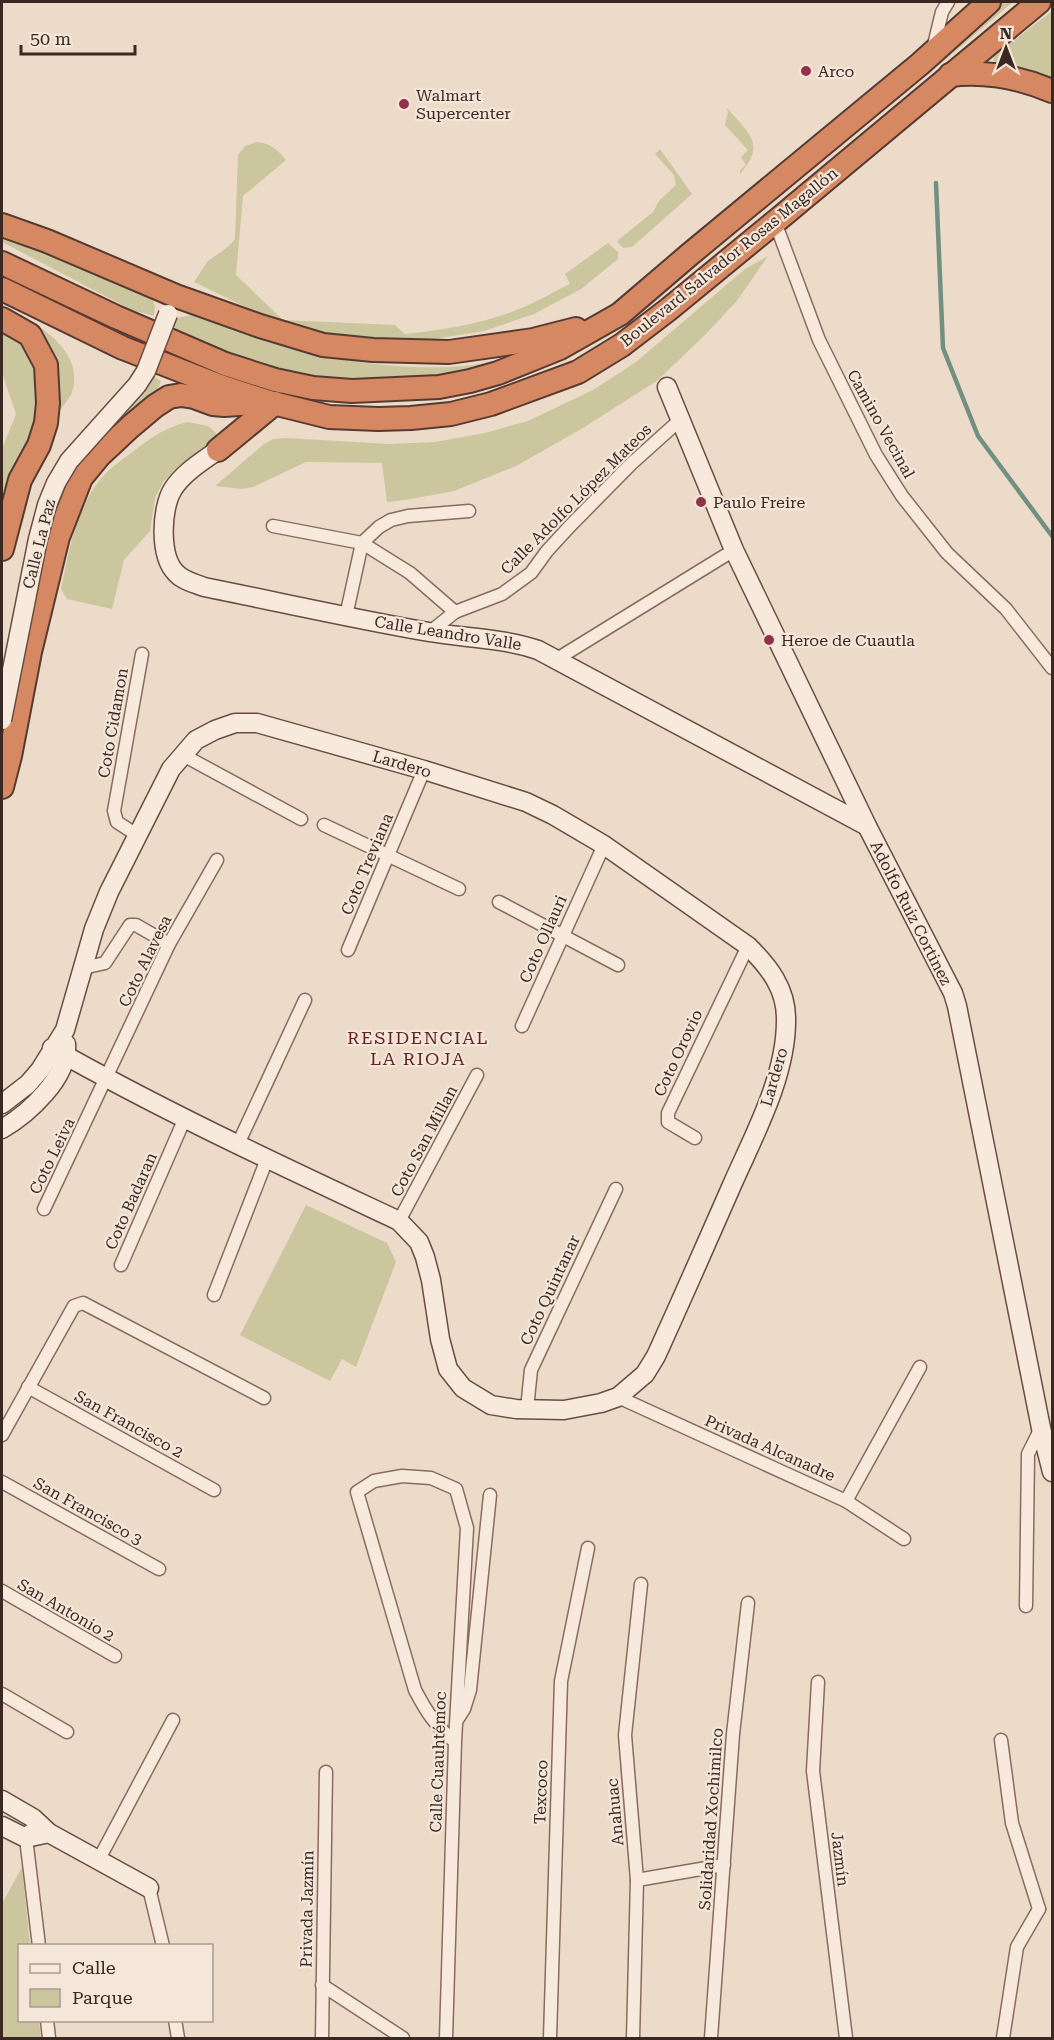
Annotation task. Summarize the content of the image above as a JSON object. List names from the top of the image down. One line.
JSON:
{"streets":{"highway":["Boulevard Salvador Rosas Magallón"],"street":["Camino Vecinal","Calle Adolfo López Mateos","Calle La Paz","Calle Leandro Valle","Coto Cidamon","Lardero","Coto Treviana","Adolfo Ruiz Cortinez","Coto Ollauri","Coto Alavesa","Coto Orovio","Coto San Millan","Coto Leiva","Coto Badaran","Coto Quintanar","San Francisco 2","Privada Alcanadre","San Francisco 3","San Antonio 2","Calle Cuauhtémoc","Texcoco","Anahuac","Solidaridad Xochimilco","Jazmín","Privada Jazmín"]},"crossings":[["Boulevard Salvador Rosas Magallón","Camino Vecinal"],["Calle Adolfo López Mateos","Calle Leandro Valle"],["Calle Adolfo López Mateos","Adolfo Ruiz Cortinez"],["Calle Leandro Valle","Adolfo Ruiz Cortinez"],["Coto Cidamon","Lardero"],["Lardero","Coto Treviana"],["Lardero","Coto Ollauri"],["Lardero","Coto Alavesa"],["Lardero","Coto Orovio"],["Lardero","Coto San Millan"],["Lardero","Coto Badaran"],["Lardero","Coto Quintanar"],["Lardero","Privada Alcanadre"],["Coto Alavesa","Coto Leiva"]],"districts":["RESIDENCIAL LA RIOJA"],"places":["Arco","Walmart Supercenter","Paulo Freire","Heroe de Cuautla"],"legend":["Calle","Parque"],"scale_bar":"50 m","north":"top"}
